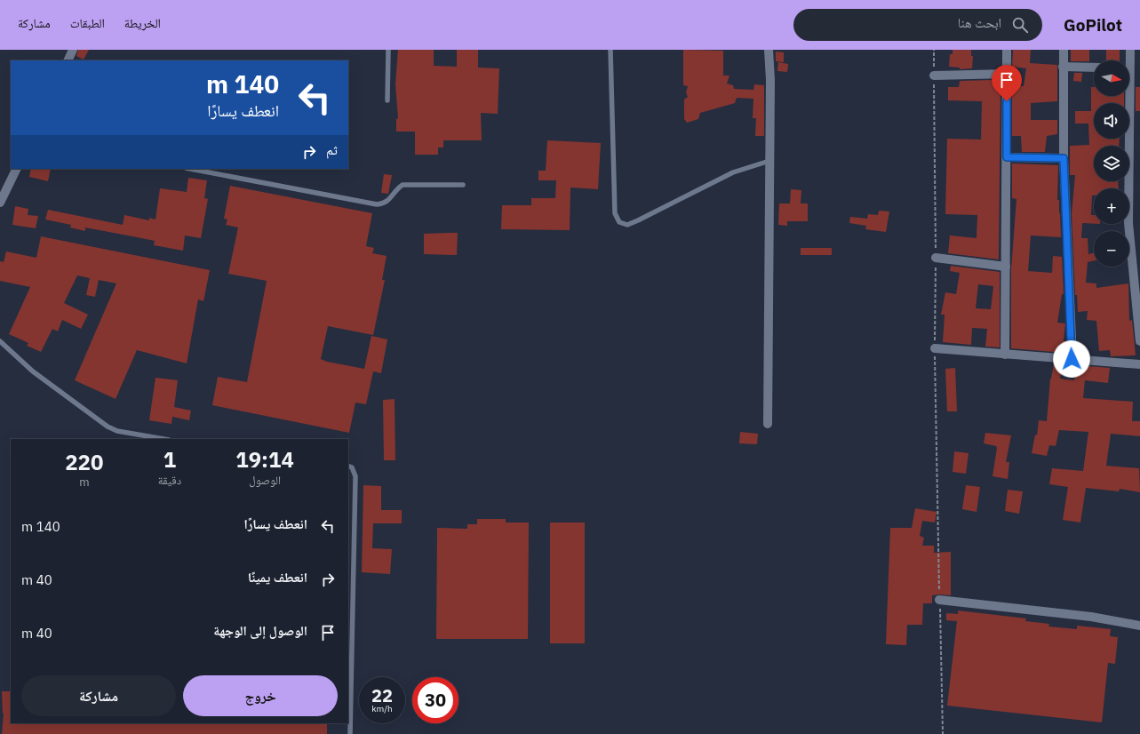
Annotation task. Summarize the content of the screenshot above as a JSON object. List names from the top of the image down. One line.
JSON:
{"north":"right","page":{"header":"GoPilot","search":"ابحث هنا","nav":["الخريطة","الطبقات","مشاركة"],"map_buttons":["+","−"],"turn":["140 m","انعطف يسارًا"],"then":"ثم","eta":["19:14","الوصول","1","دقيقة","220","m"],"list":[{"name":"انعطف يسارًا","value":"140 m"},{"name":"انعطف يمينًا","value":"40 m"},{"name":"الوصول إلى الوجهة","value":"40 m"}],"buttons":["خروج","مشاركة"],"speed":"22 km/h","limit":"30"}}
